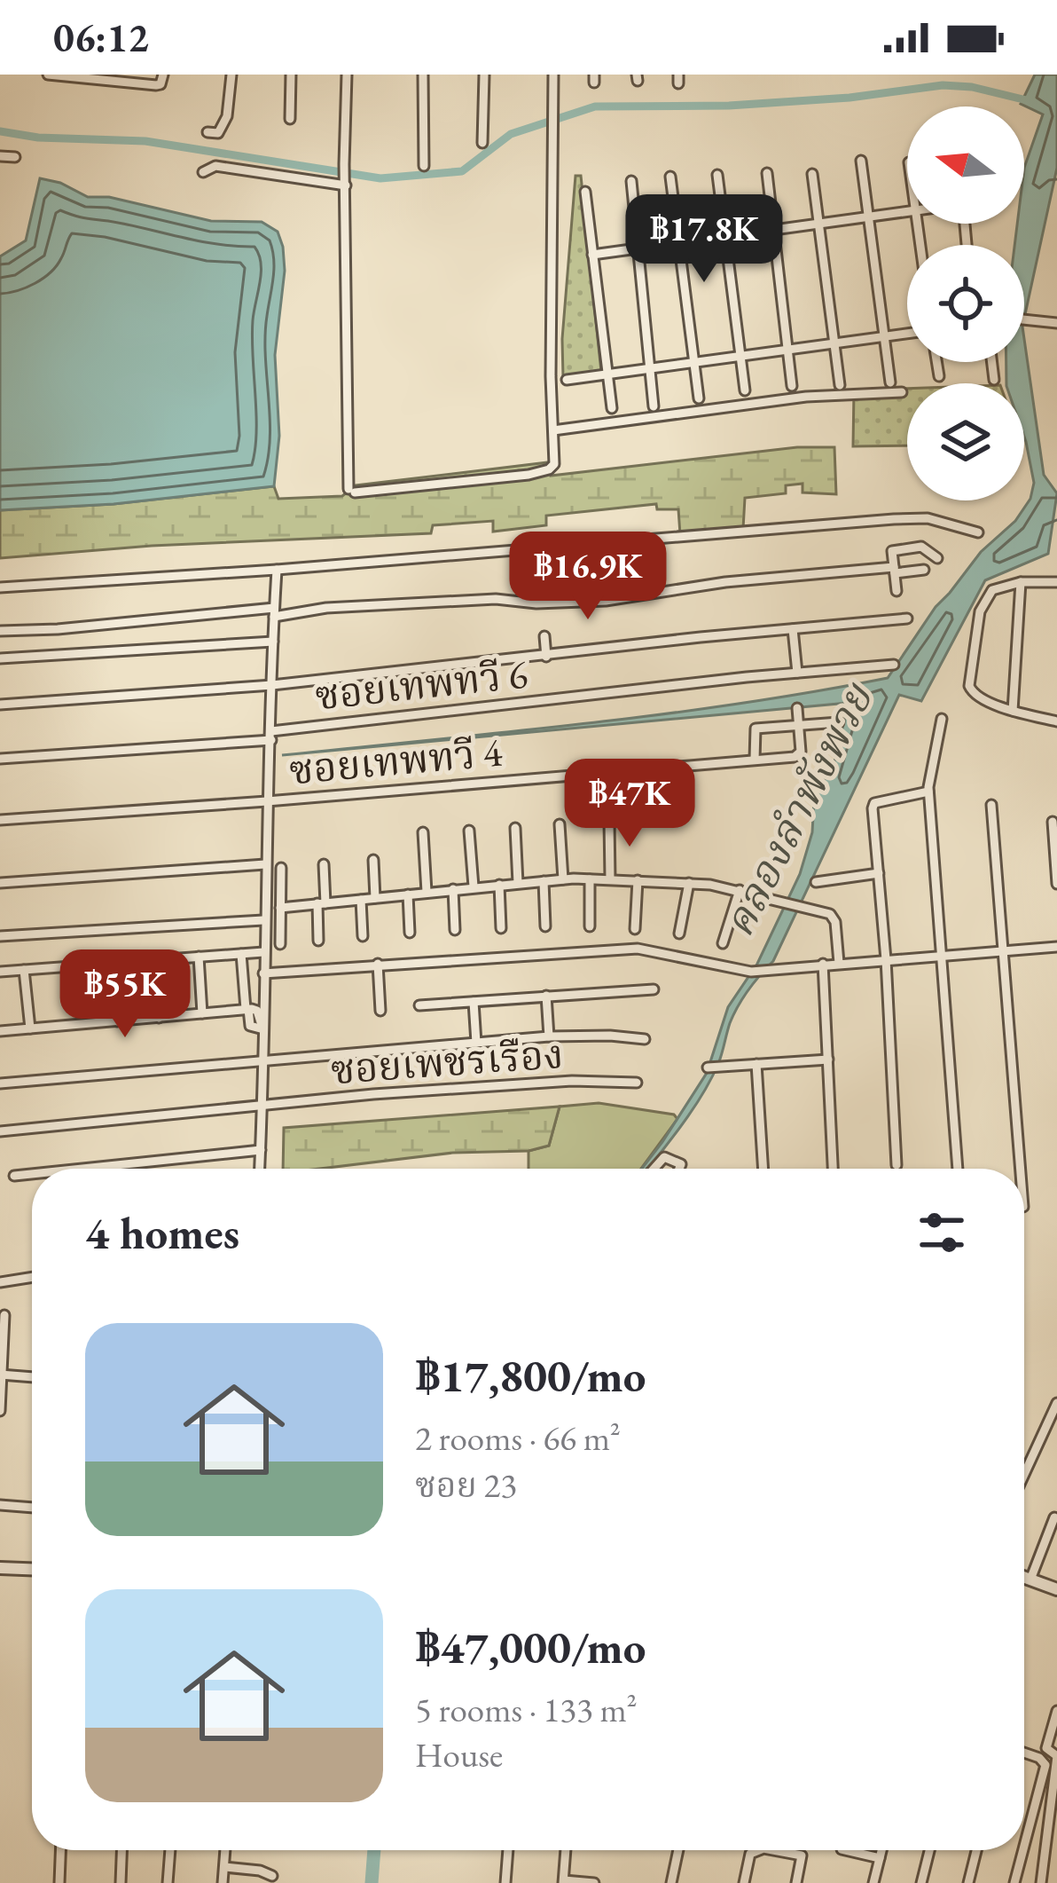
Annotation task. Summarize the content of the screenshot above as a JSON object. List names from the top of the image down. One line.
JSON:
{"streets":{"street":["ซอยเทพทวี 6","ซอยเทพทวี 4","ซอยเพชรเรือง"]},"water":["คลองลำพังพวย"],"north":"left","page":{"status":"06:12","price":["฿17.8K","฿16.9K","฿47K","฿55K"],"heading":"4 homes","list":[{"name":"฿17,800/mo","note":"2 rooms · 66 m² · ซอย 23"},{"name":"฿47,000/mo","note":"5 rooms · 133 m² · House"}]}}
